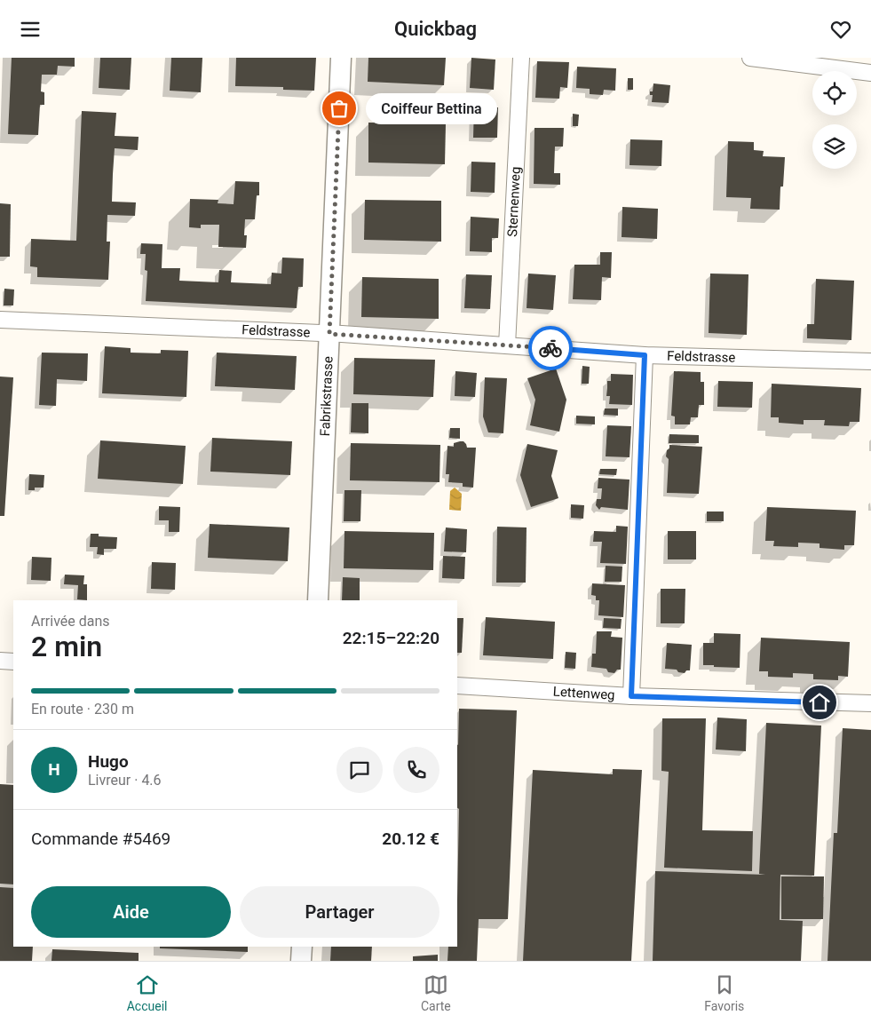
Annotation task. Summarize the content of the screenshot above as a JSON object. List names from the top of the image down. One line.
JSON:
{"streets":{"street":["Sternenweg","Feldstrasse","Fabrikstrasse","Lettenweg"]},"crossings":[["Sternenweg","Feldstrasse"],["Feldstrasse","Fabrikstrasse"]],"places":["Coiffeur Bettina"],"page":{"header":"Quickbag","bubble":"Coiffeur Bettina","heading":["2 min","Arrivée dans","22:15–22:20"],"panel":["Hugo","Livreur · 4.6","Commande #5469","20.12 €"],"bar":"En route · 230 m","round":"H","buttons":["Aide","Partager"],"tabs":["Accueil","Carte","Favoris"]}}
